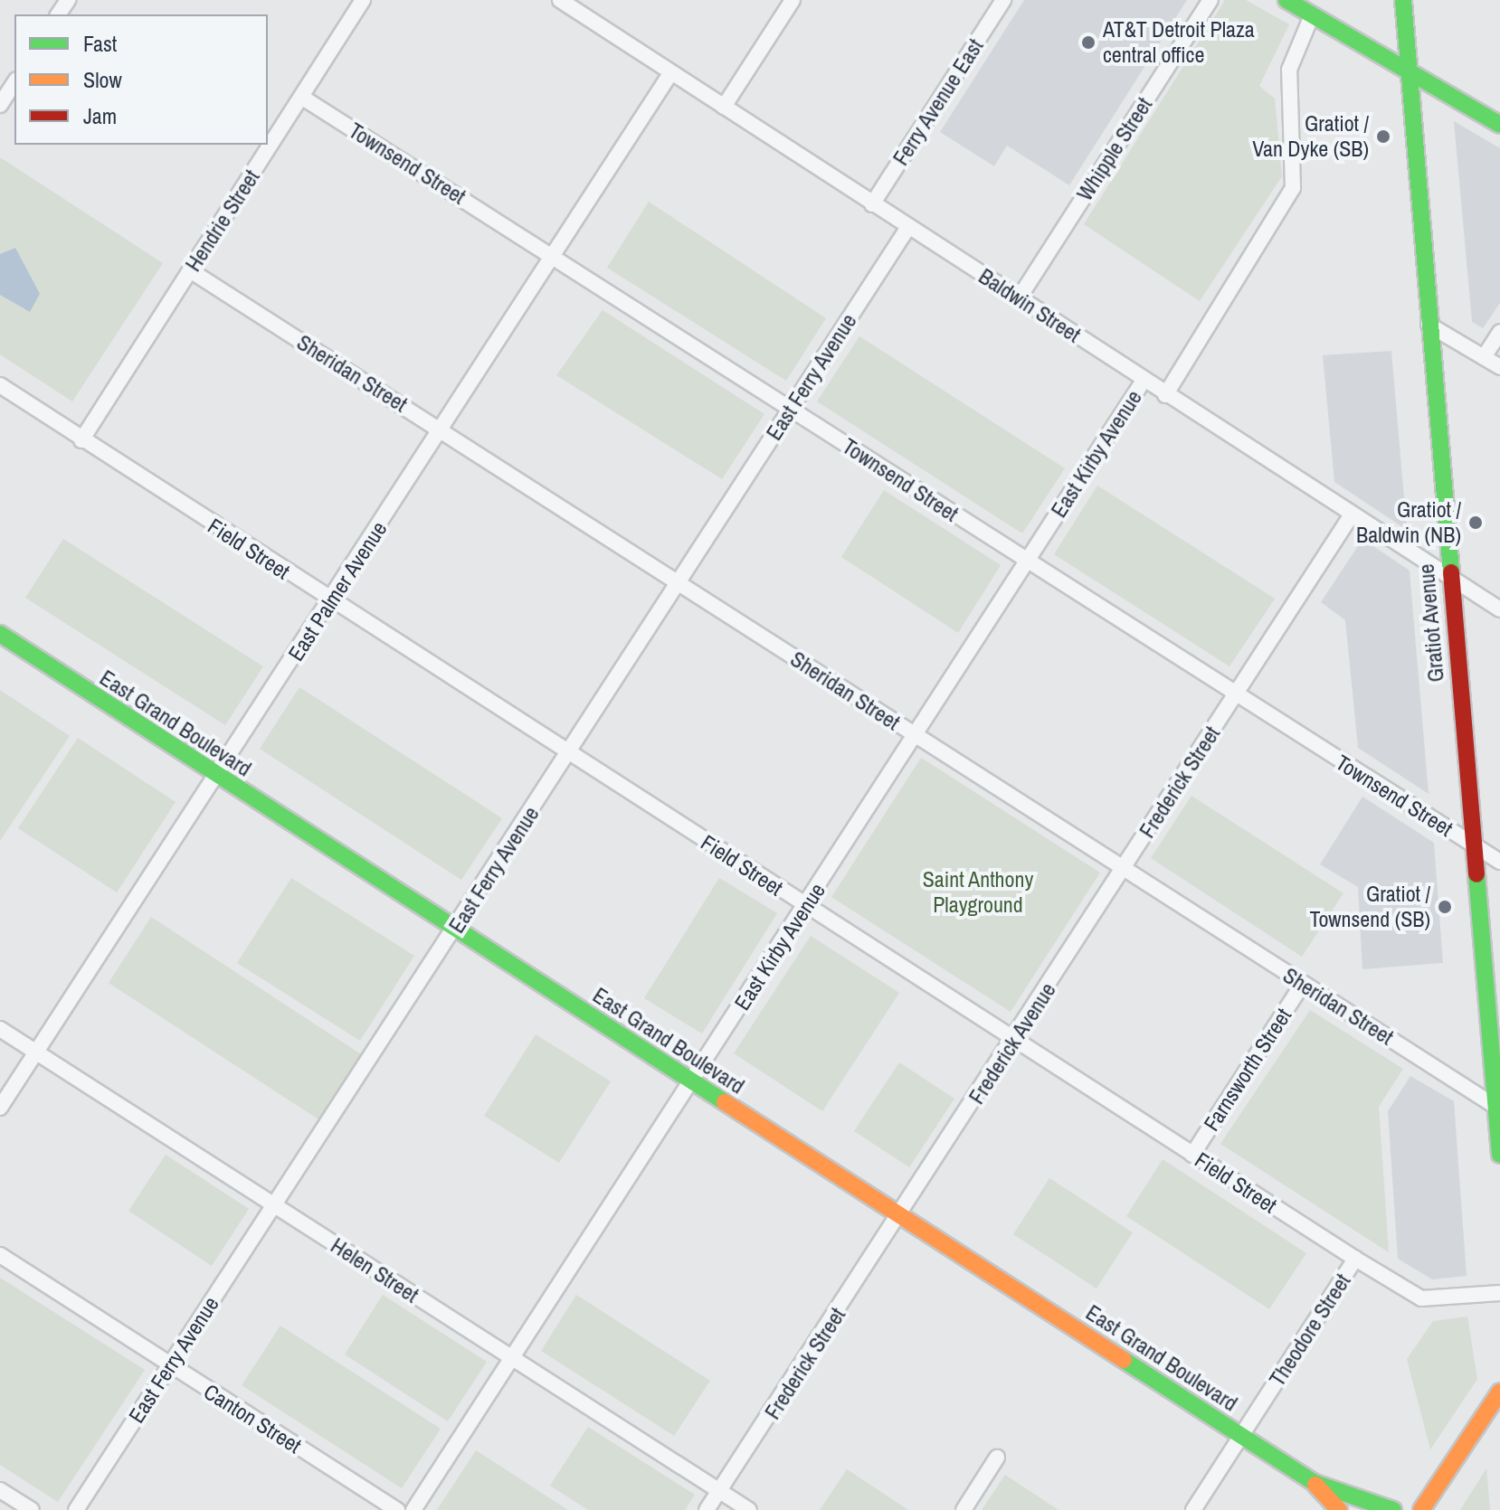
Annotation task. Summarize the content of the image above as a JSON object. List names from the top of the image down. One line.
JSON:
{"streets":{"main road":["Gratiot Avenue","East Grand Boulevard"],"street":["Ferry Avenue East","Whipple Street","Townsend Street","Hendrie Street","Baldwin Street","Sheridan Street","East Ferry Avenue","East Kirby Avenue","Field Street","East Palmer Avenue","Frederick Street","Frederick Avenue","Farnsworth Street","Helen Street","Theodore Street","Canton Street"]},"crossings":[["Ferry Avenue East","Baldwin Street"],["Whipple Street","Baldwin Street"],["Townsend Street","Hendrie Street"],["Townsend Street","East Ferry Avenue"],["Townsend Street","East Kirby Avenue"],["Townsend Street","East Palmer Avenue"],["Townsend Street","Gratiot Avenue"],["Townsend Street","Frederick Street"],["Hendrie Street","Sheridan Street"],["Hendrie Street","Field Street"],["Baldwin Street","East Ferry Avenue"],["Baldwin Street","East Kirby Avenue"],["Baldwin Street","East Palmer Avenue"],["Baldwin Street","Gratiot Avenue"],["Sheridan Street","East Ferry Avenue"],["Sheridan Street","East Kirby Avenue"],["Sheridan Street","East Palmer Avenue"],["Sheridan Street","Gratiot Avenue"],["Sheridan Street","Frederick Street"],["Sheridan Street","Frederick Avenue"],["Sheridan Street","Farnsworth Street"],["East Ferry Avenue","Field Street"],["East Ferry Avenue","East Grand Boulevard"],["East Ferry Avenue","Helen Street"],["East Ferry Avenue","Canton Street"],["East Kirby Avenue","Field Street"],["East Kirby Avenue","East Grand Boulevard"],["East Kirby Avenue","Helen Street"],["Field Street","East Palmer Avenue"],["Field Street","Frederick Avenue"],["Field Street","Farnsworth Street"],["Field Street","Theodore Street"],["East Palmer Avenue","East Grand Boulevard"],["East Palmer Avenue","Helen Street"],["East Grand Boulevard","Frederick Street"],["East Grand Boulevard","Frederick Avenue"],["East Grand Boulevard","Theodore Street"],["Frederick Street","Frederick Avenue"],["Frederick Street","Helen Street"]],"parks":["Saint Anthony Playground"],"places":["AT&T Detroit Plaza central office","Gratiot / Van Dyke (SB)","Gratiot / Baldwin (NB)","Gratiot / Townsend (SB)"],"legend":["Fast","Slow","Jam"]}
